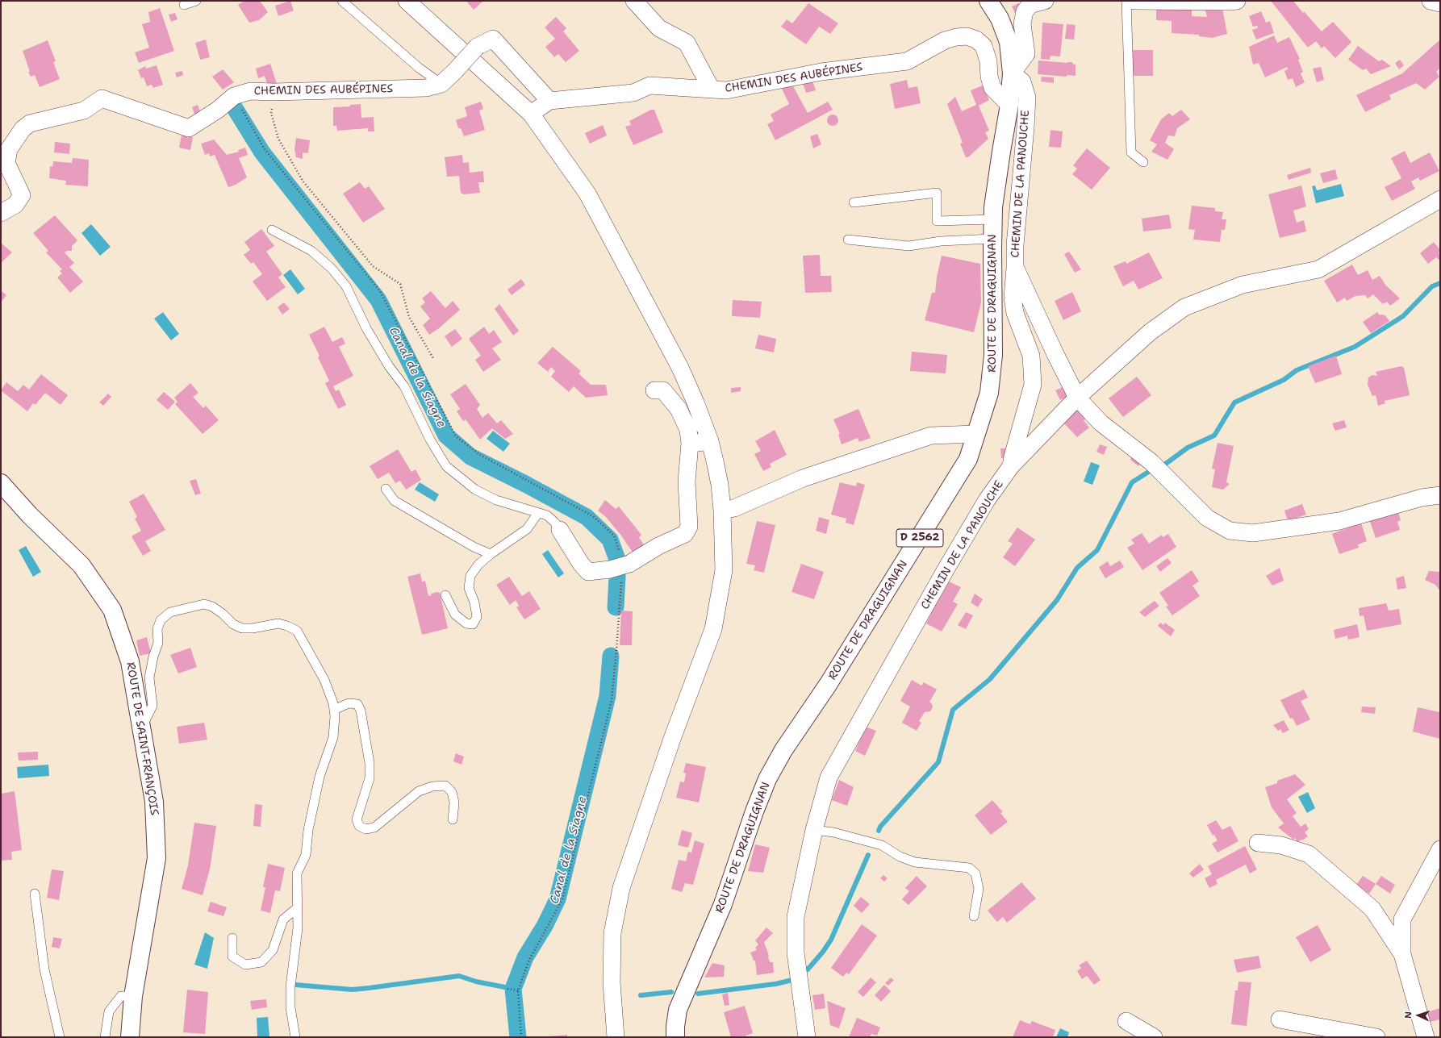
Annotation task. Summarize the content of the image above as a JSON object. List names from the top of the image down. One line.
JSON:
{"streets":{"main road":["ROUTE DE DRAGUIGNAN","D 2562","ROUTE DE SAINT-FRANÇOIS"],"street":["CHEMIN DES AUBÉPINES","CHEMIN DE LA PANOUCHE"]},"crossings":[["CHEMIN DES AUBÉPINES","ROUTE DE DRAGUIGNAN"],["CHEMIN DE LA PANOUCHE","ROUTE DE DRAGUIGNAN"]],"water":["Canal de la Siagne"],"north":"left"}
